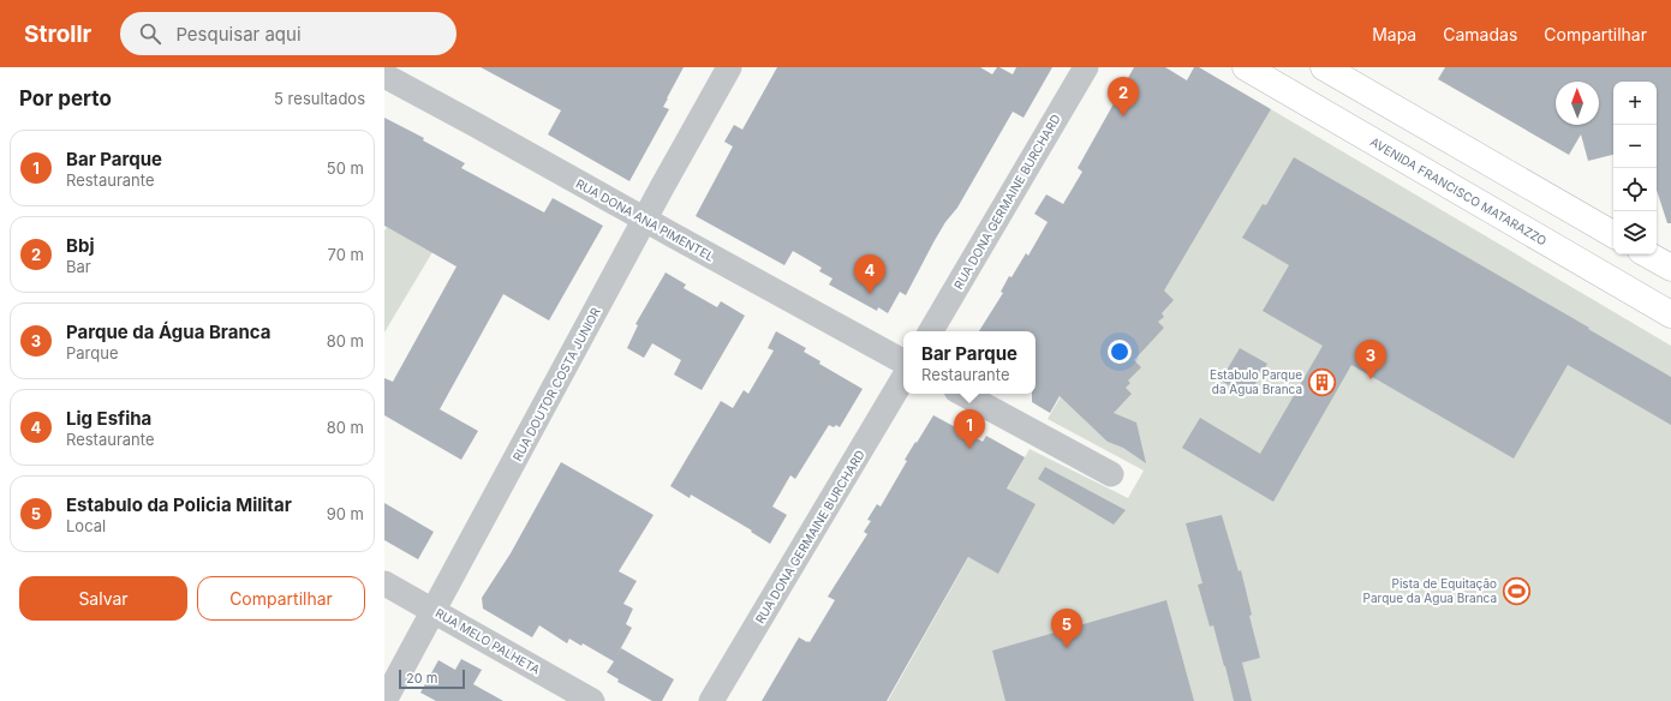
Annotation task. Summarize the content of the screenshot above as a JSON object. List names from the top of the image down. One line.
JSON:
{"streets":{"main road":["AVENIDA FRANCISCO MATARAZZO"],"street":["RUA DONA GERMAINE BURCHARD","RUA DONA ANA PIMENTEL","RUA DOUTOR COSTA JUNIOR","RUA MELO PALHETA"]},"crossings":[["RUA DONA ANA PIMENTEL","RUA DOUTOR COSTA JUNIOR"],["RUA DOUTOR COSTA JUNIOR","RUA MELO PALHETA"]],"places":{"building":["Estabulo Parque da Agua Branca"],"sports":["Pista de Equitação Parque da Agua Branca"]},"scale_bar":"20 m","north":"top","page":{"header":"Strollr","search":"Pesquisar aqui","nav":["Mapa","Camadas","Compartilhar"],"heading":["Por perto","5 resultados"],"pins":["2","4","3","1","5"],"map_buttons":["+","−"],"list":[{"mark":"1","name":"Bar Parque","note":"Restaurante","value":"50 m"},{"mark":"2","name":"Bbj","note":"Bar","value":"70 m"},{"mark":"3","name":"Parque da Água Branca","note":"Parque","value":"80 m"},{"mark":"4","name":"Lig Esfiha","note":"Restaurante","value":"80 m"},{"mark":"5","name":"Estabulo da Policia Militar","note":"Local","value":"90 m"}],"popup":["Bar Parque","Restaurante"],"buttons":["Salvar","Compartilhar"],"scale":"20 m"}}
